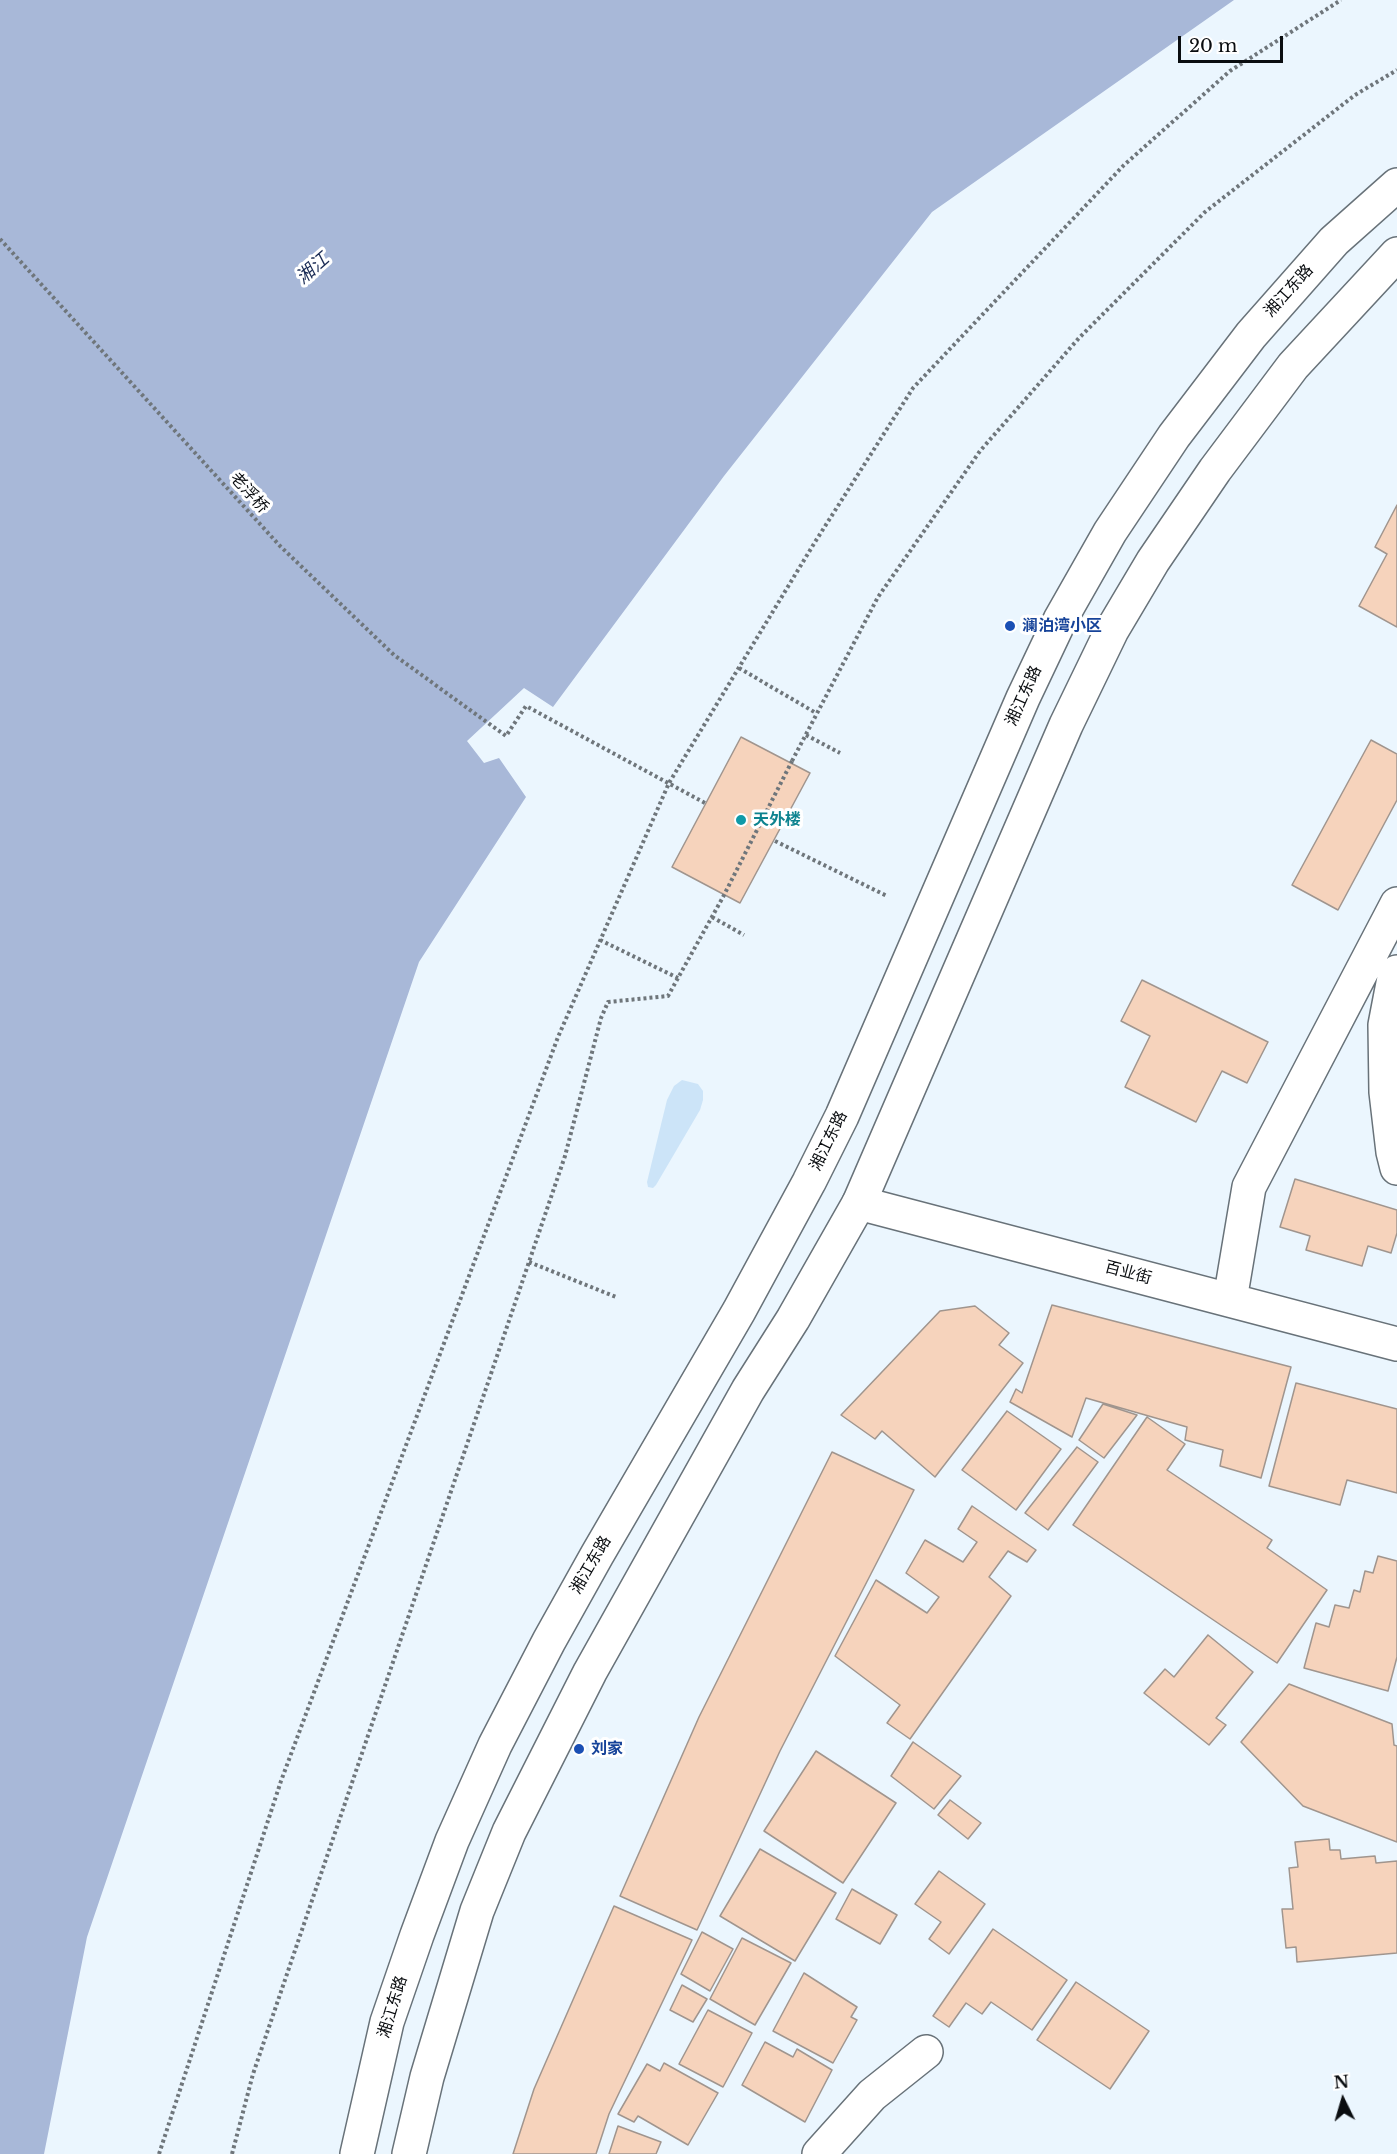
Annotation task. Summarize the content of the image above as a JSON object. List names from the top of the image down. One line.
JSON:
{"streets":{"main road":["湘江东路","百业街"],"path":["老浮桥"]},"water":["湘江"],"places":["澜泊湾小区","天外楼","刘家"],"scale_bar":"20 m","north":"top"}
